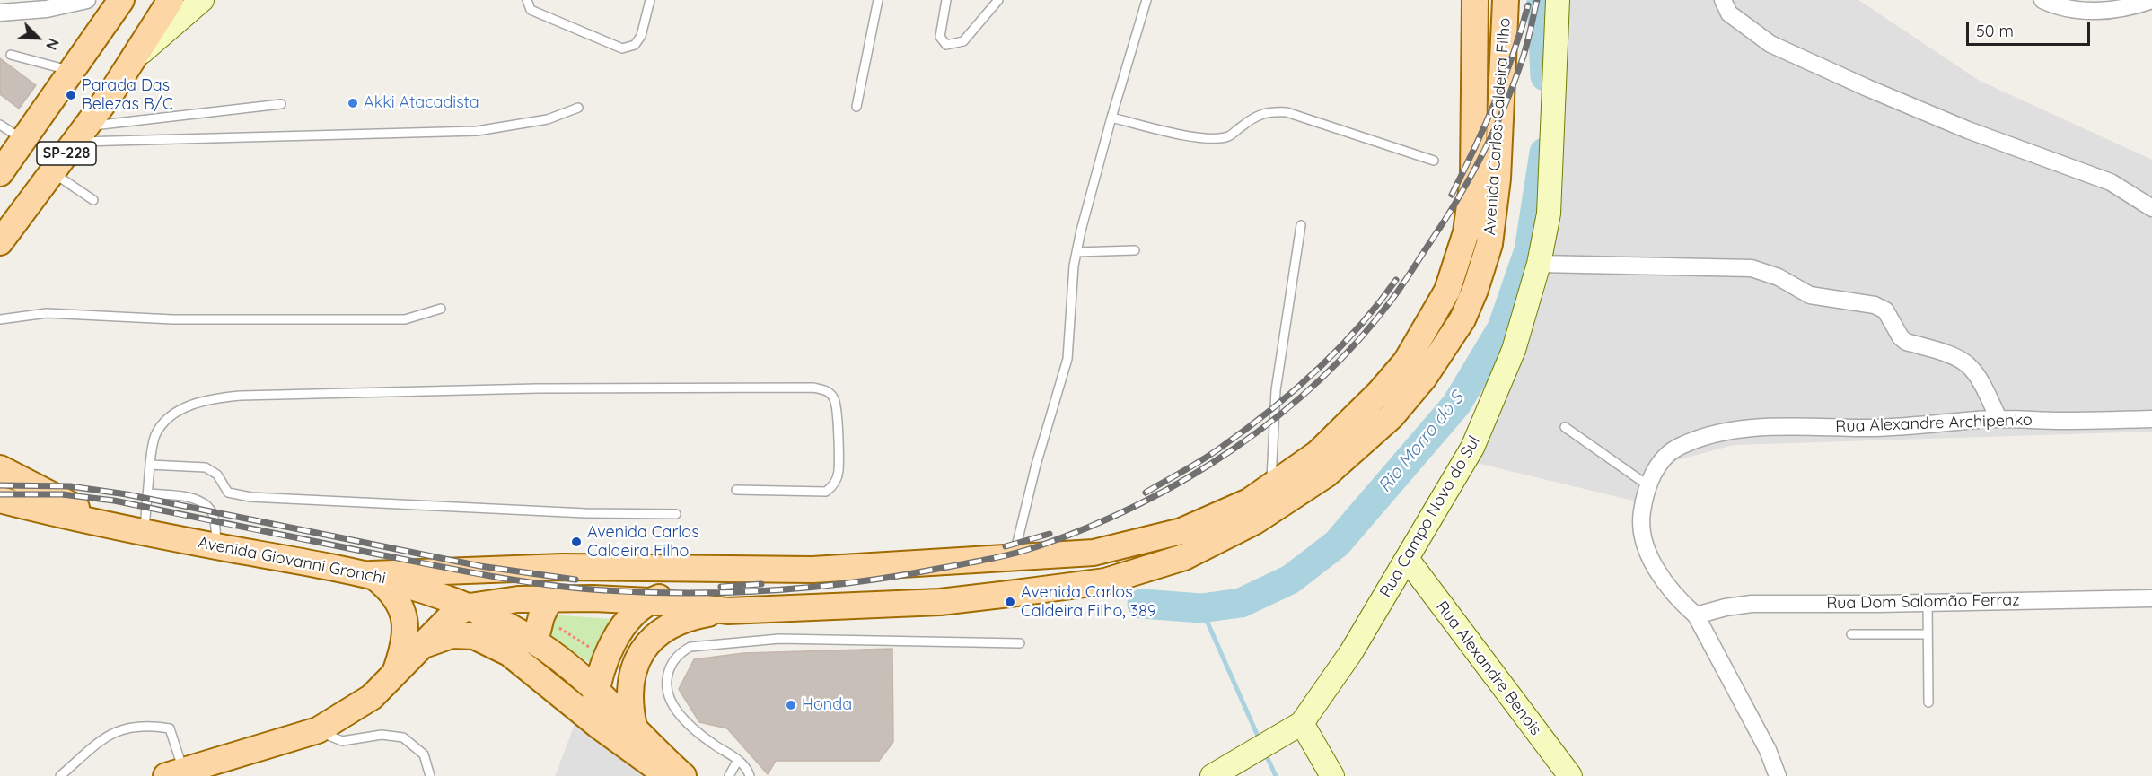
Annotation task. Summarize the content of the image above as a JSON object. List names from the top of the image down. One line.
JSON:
{"streets":{"main road":["Avenida Carlos Caldeira Filho","SP-228","Avenida Giovanni Gronchi"],"street":["Rua Alexandre Archipenko","Rua Campo Novo do Sul","Rua Dom Salomão Ferraz","Rua Alexandre Benois"]},"crossings":[["Avenida Carlos Caldeira Filho","Avenida Giovanni Gronchi"],["Rua Alexandre Archipenko","Rua Dom Salomão Ferraz"],["Rua Campo Novo do Sul","Rua Alexandre Benois"]],"water":["Rio Morro do S"],"places":["Parada Das Belezas B/C","Akki Atacadista","Avenida Carlos Caldeira Filho","Avenida Carlos Caldeira Filho, 389","Honda"],"scale_bar":"50 m","north":"bottom right"}
